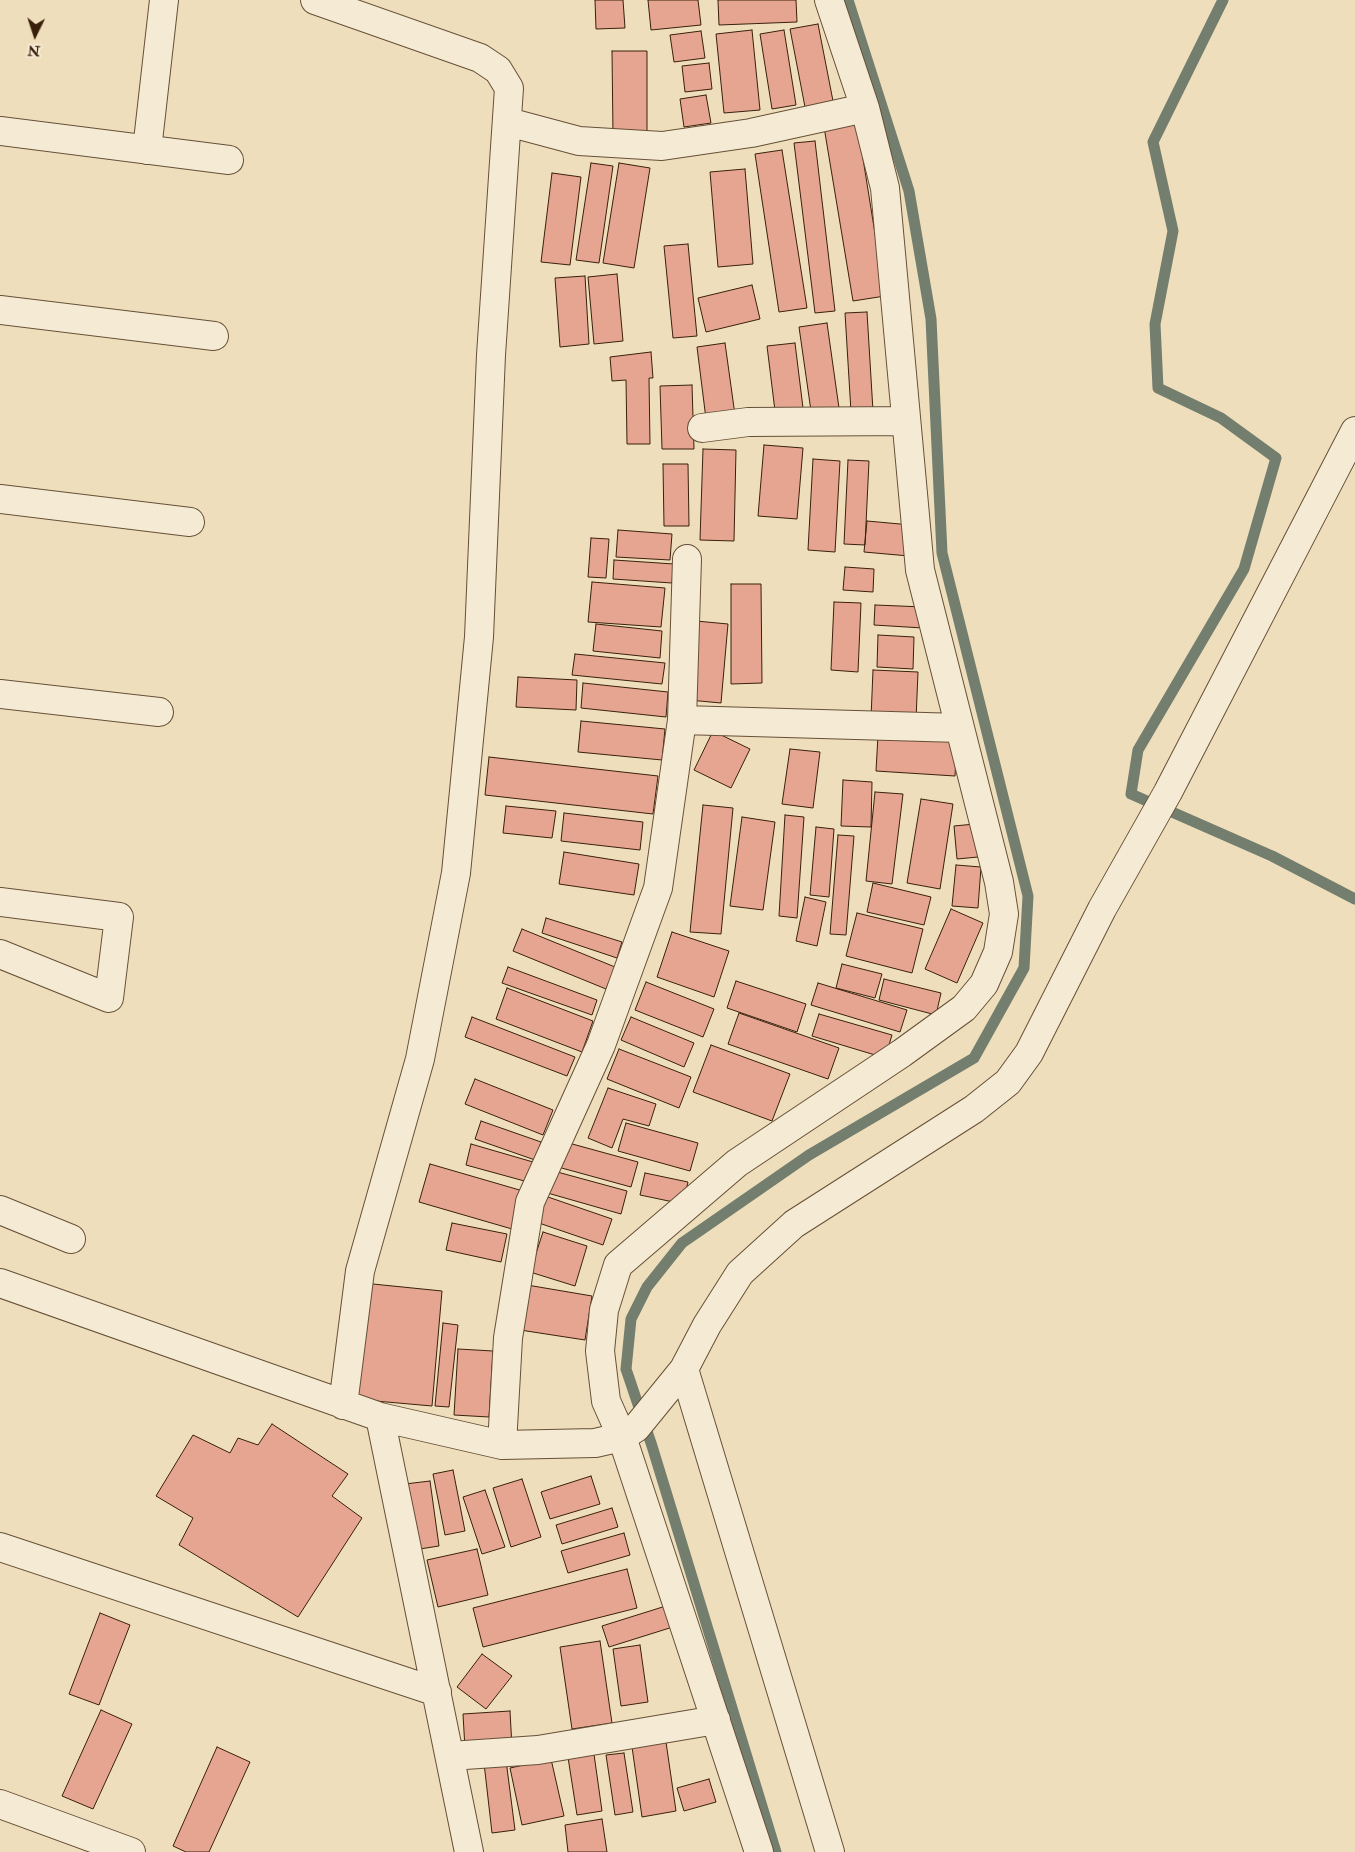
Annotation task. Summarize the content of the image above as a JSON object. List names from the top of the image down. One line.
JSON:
{"north":"bottom"}
